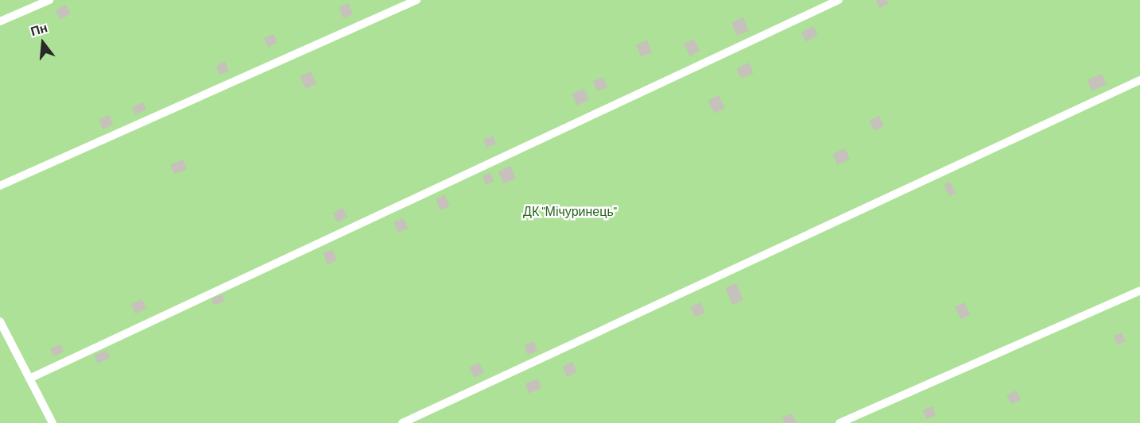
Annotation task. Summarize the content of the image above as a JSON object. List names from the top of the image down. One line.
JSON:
{"parks":["ДК \"Мічуринець\""],"north":"top"}
